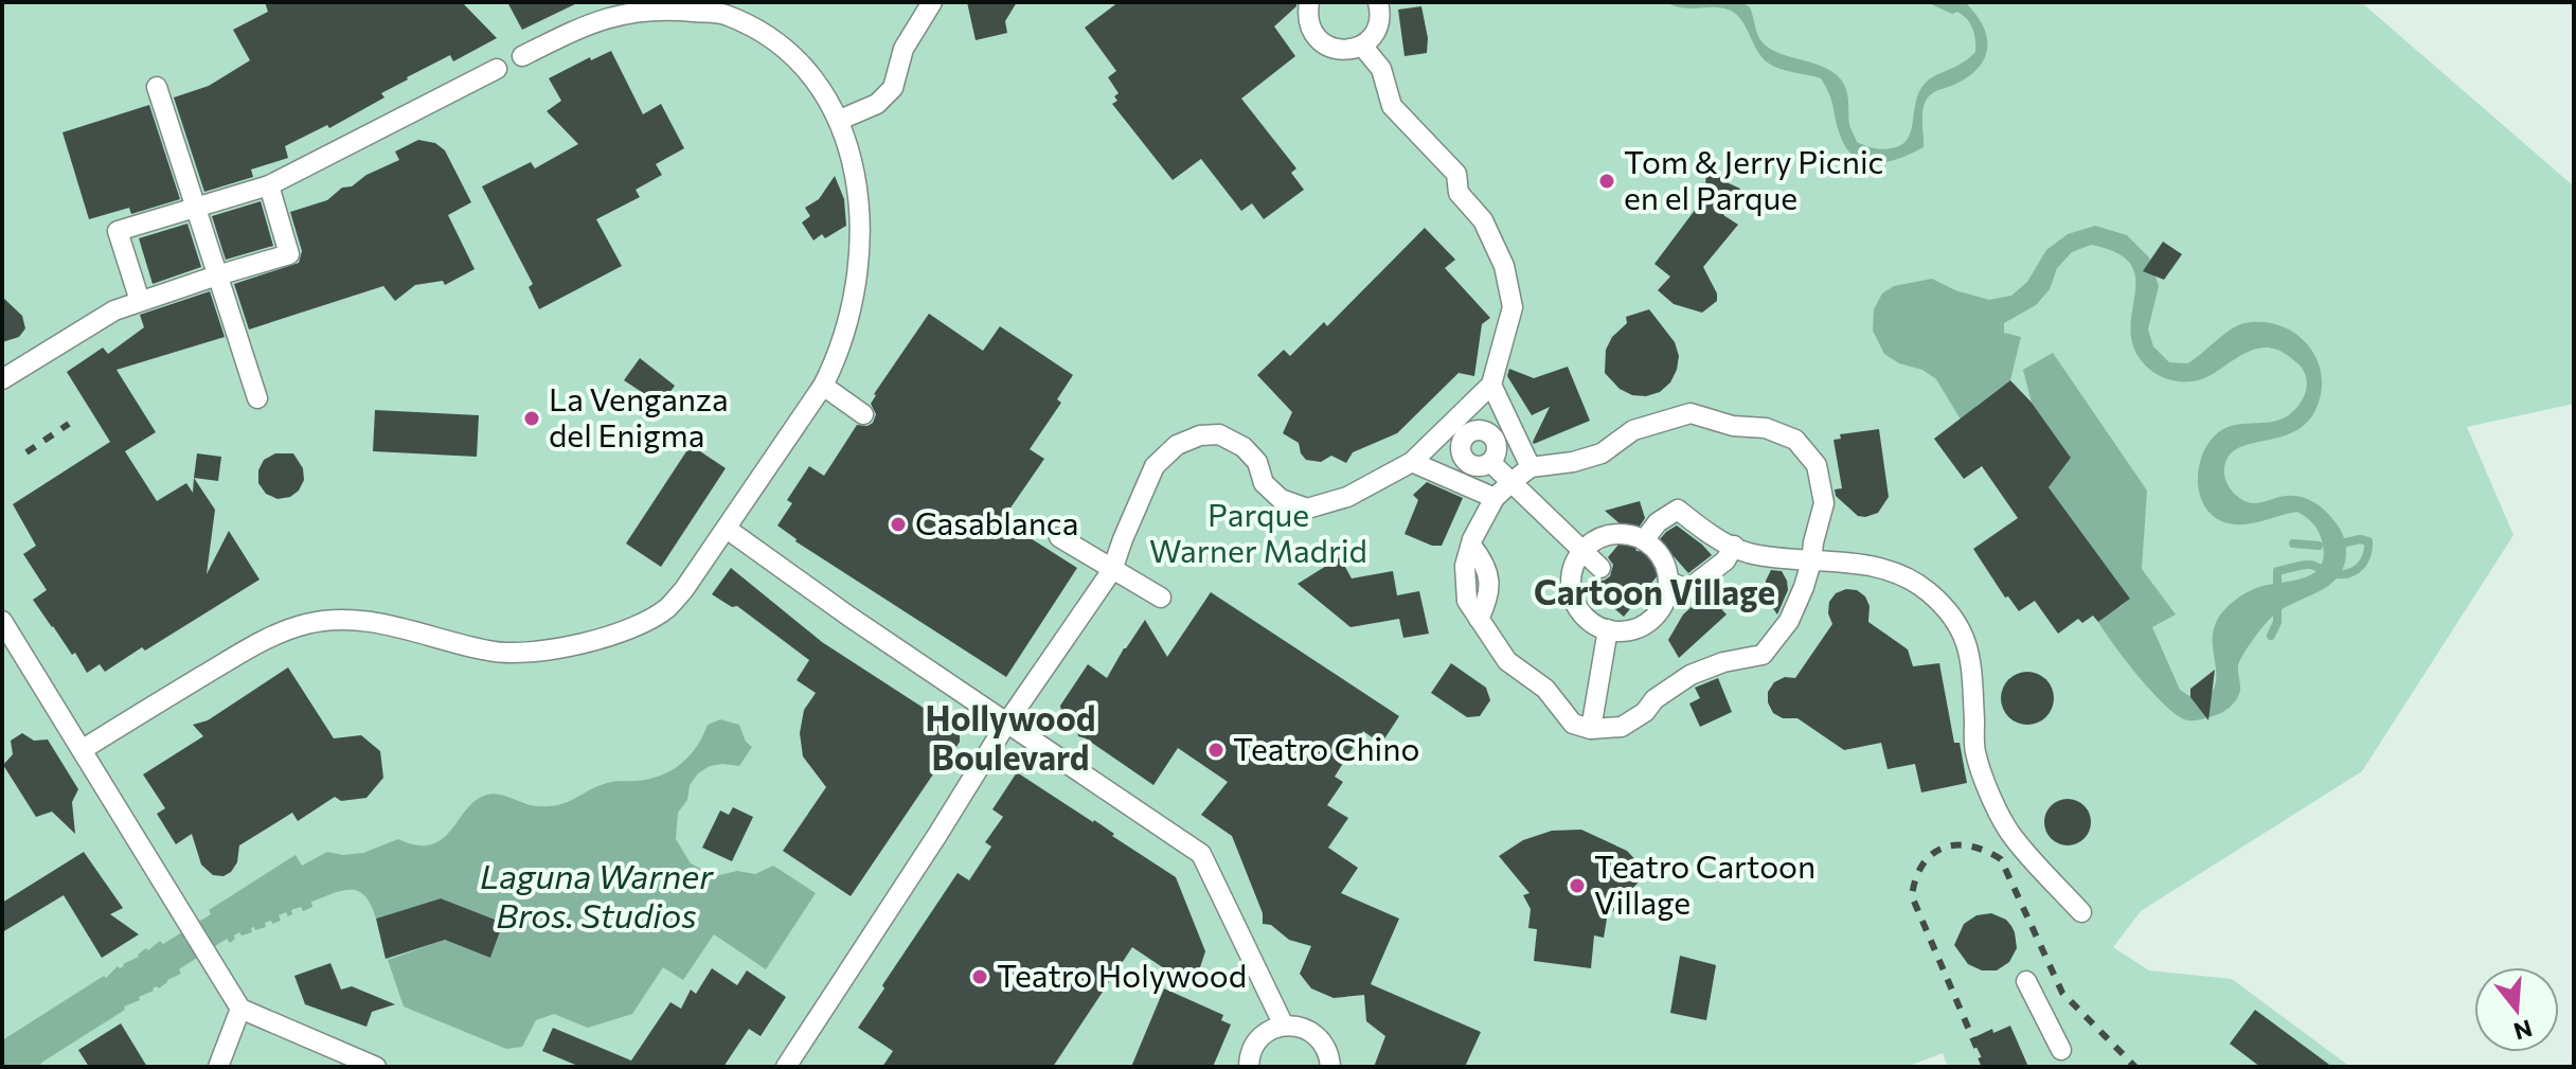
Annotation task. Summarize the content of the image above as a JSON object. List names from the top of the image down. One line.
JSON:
{"districts":["Cartoon Village","Hollywood Boulevard"],"water":["Laguna Warner Bros. Studios"],"parks":["Parque Warner Madrid"],"places":["Tom & Jerry Picnic en el Parque","La Venganza del Enigma","Casablanca","Teatro Chino","Teatro Cartoon Village","Teatro Holywood"],"north":"bottom"}
